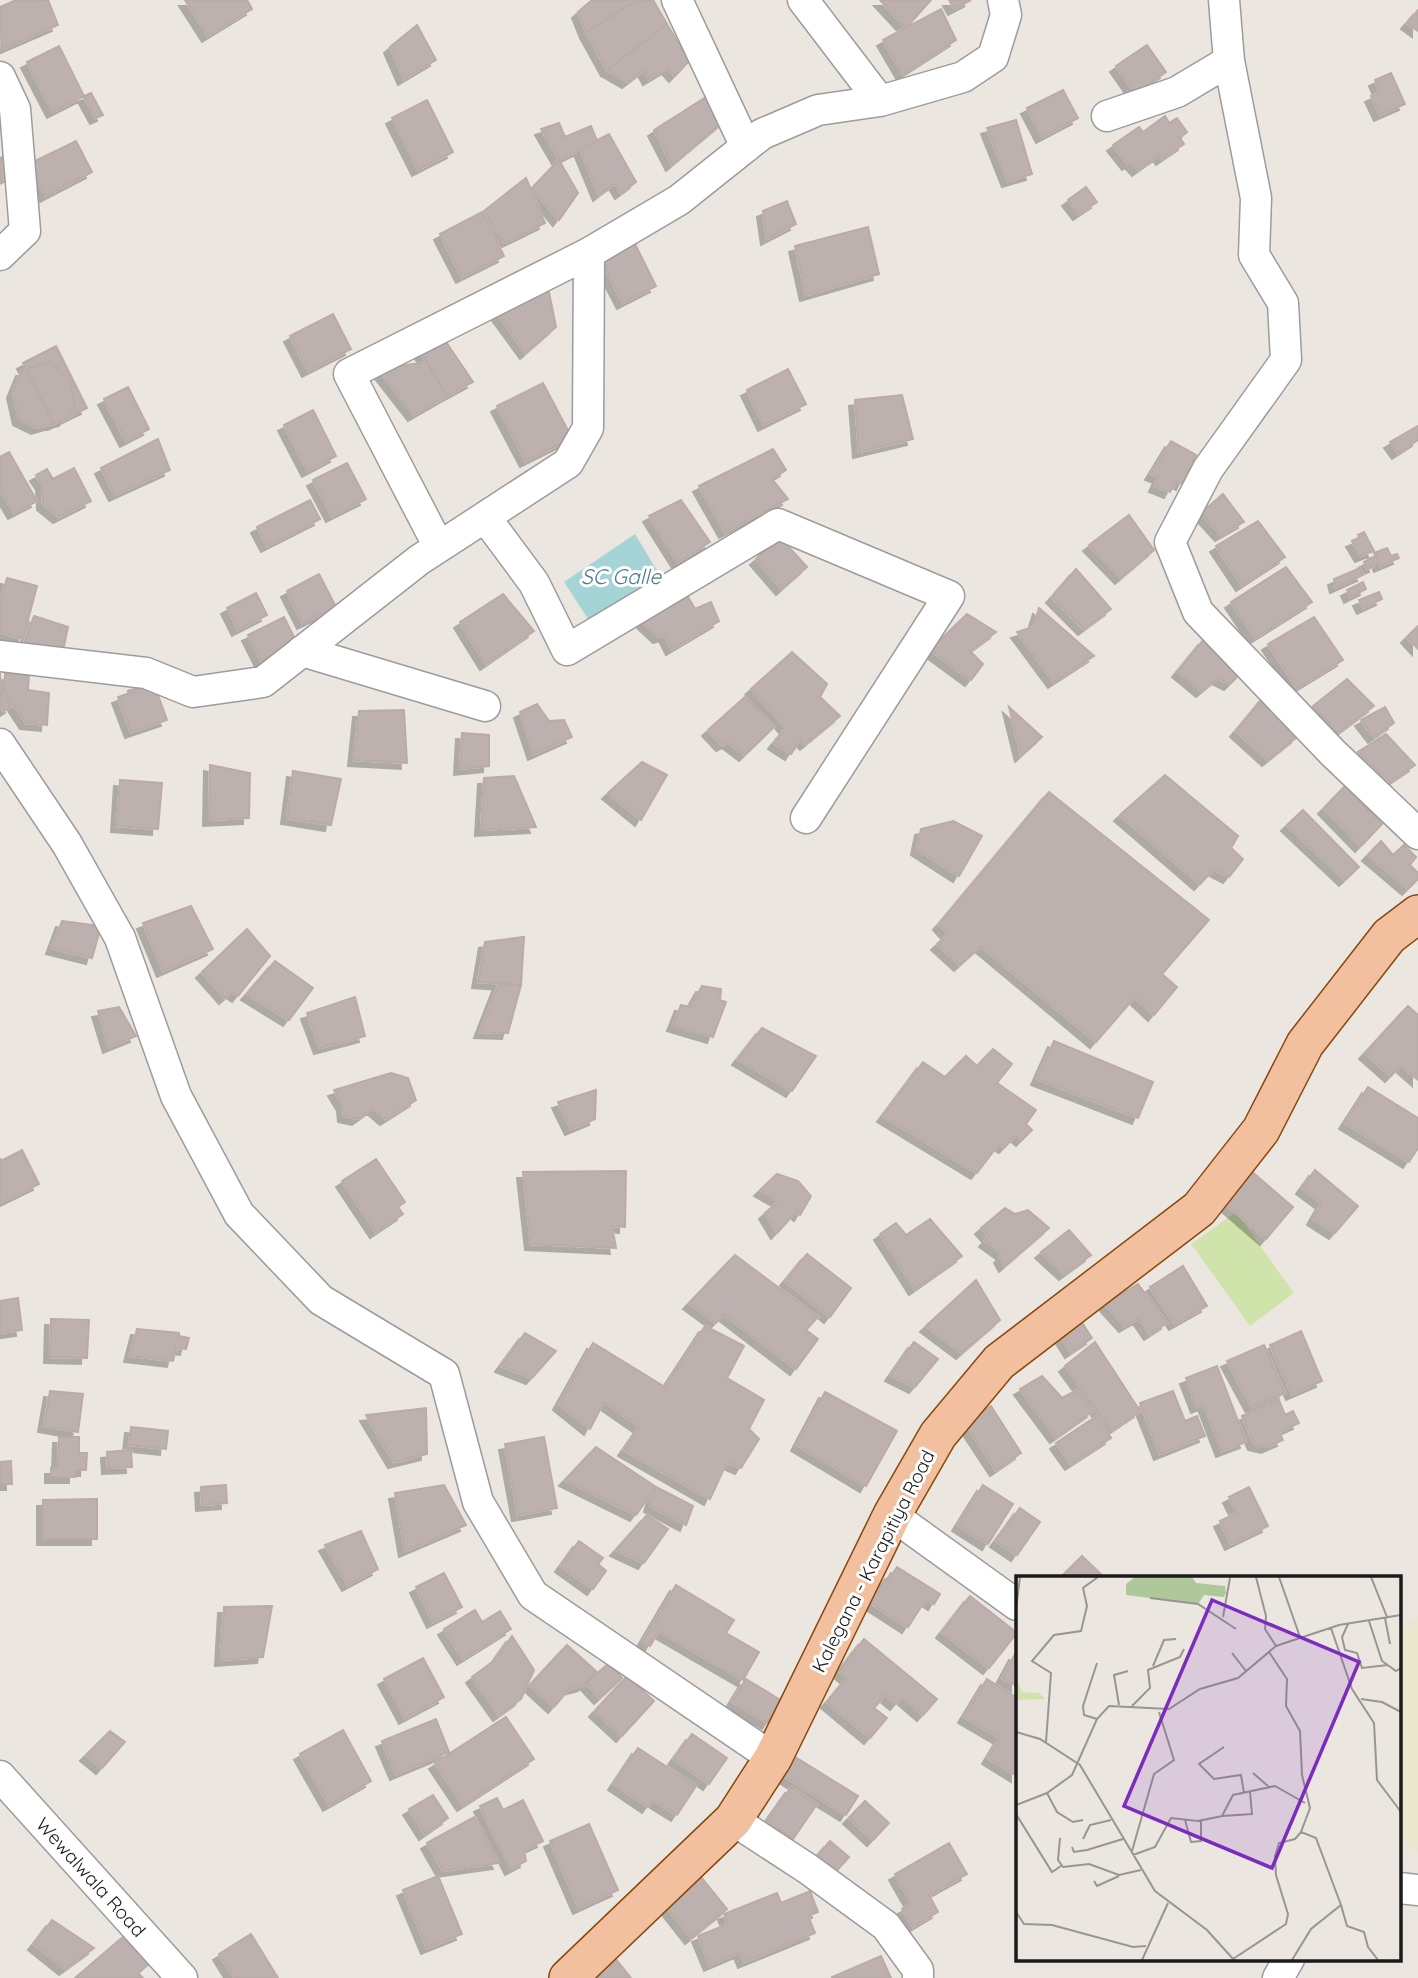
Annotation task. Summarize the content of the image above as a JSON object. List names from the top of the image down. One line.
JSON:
{"streets":{"main road":["Kalegana - Karapitiya Road"],"street":["Wewalwala Road"]},"water":["SC Galle"]}
